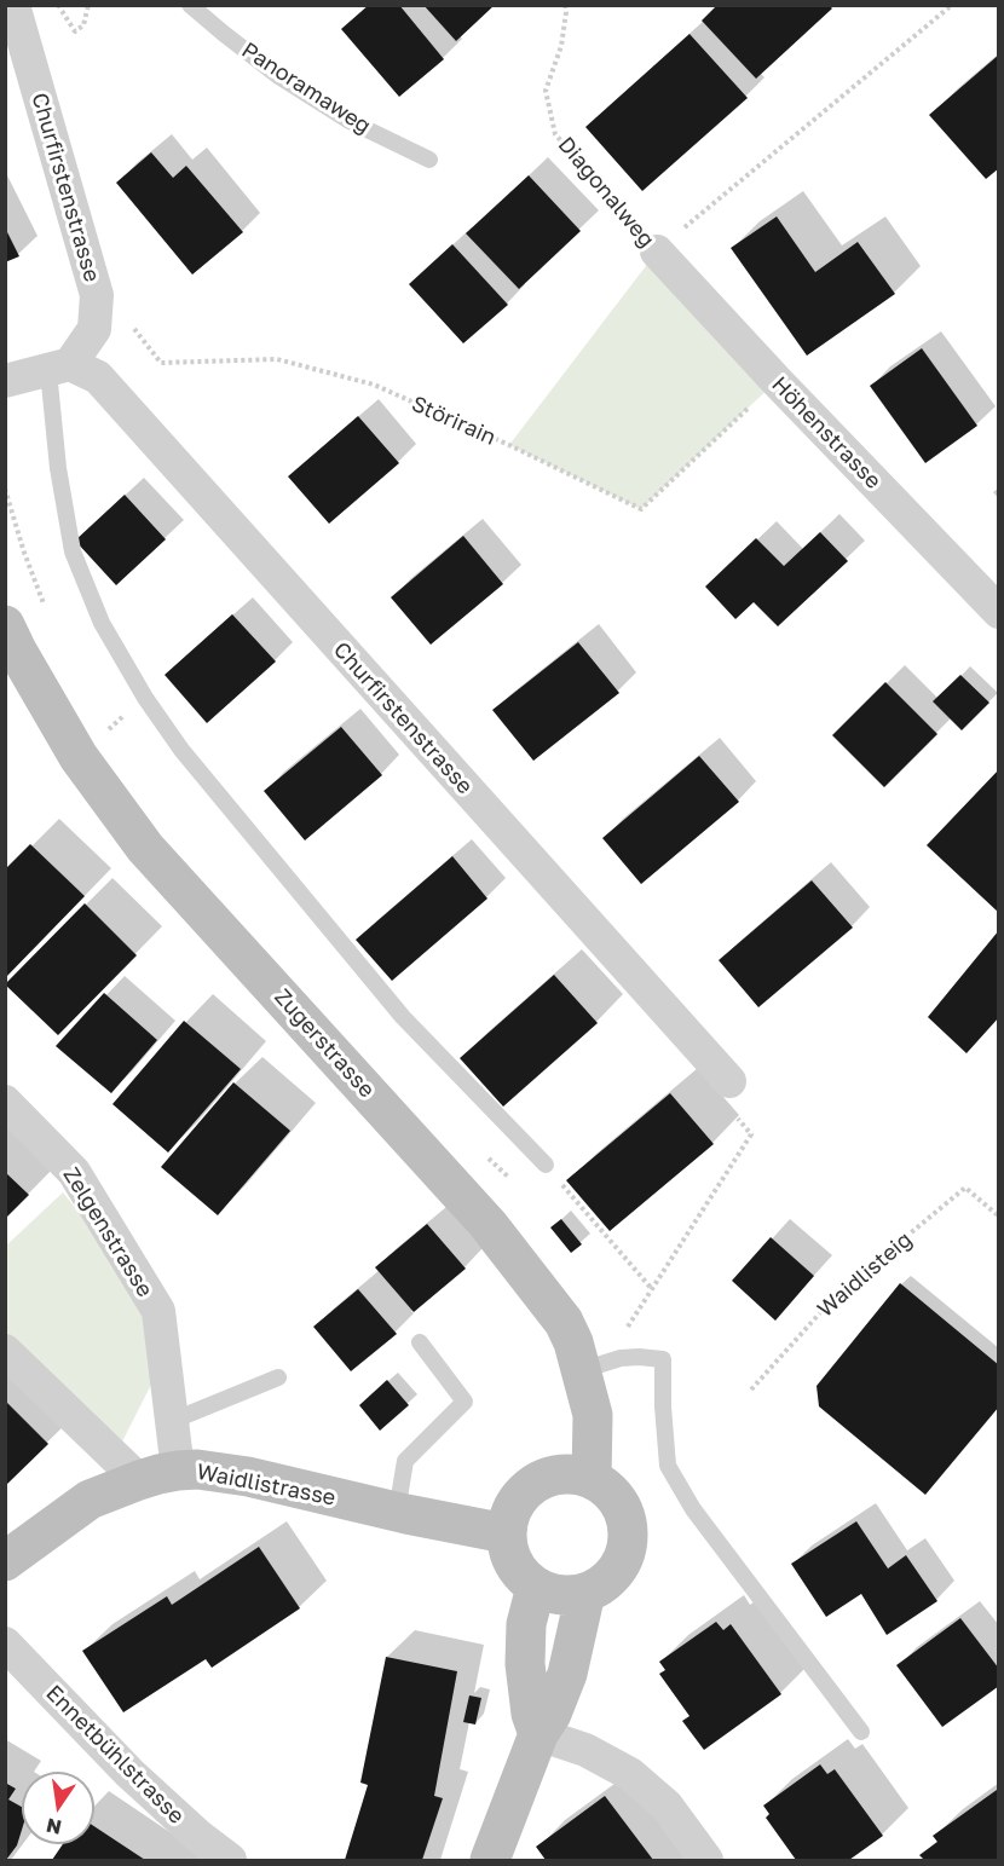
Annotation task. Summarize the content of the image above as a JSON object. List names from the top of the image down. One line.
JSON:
{"streets":{"main road":["Zugerstrasse","Waidlistrasse"],"street":["Churfirstenstrasse","Höhenstrasse","Zelgenstrasse","Ennetbühlstrasse"],"lane":["Panoramaweg"],"path":["Diagonalweg","Störirain","Waidlisteig"]},"crossings":[["Churfirstenstrasse","Störirain"],["Diagonalweg","Höhenstrasse"],["Störirain","Höhenstrasse"],["Zugerstrasse","Waidlistrasse"],["Zelgenstrasse","Waidlistrasse"]],"north":"bottom"}
